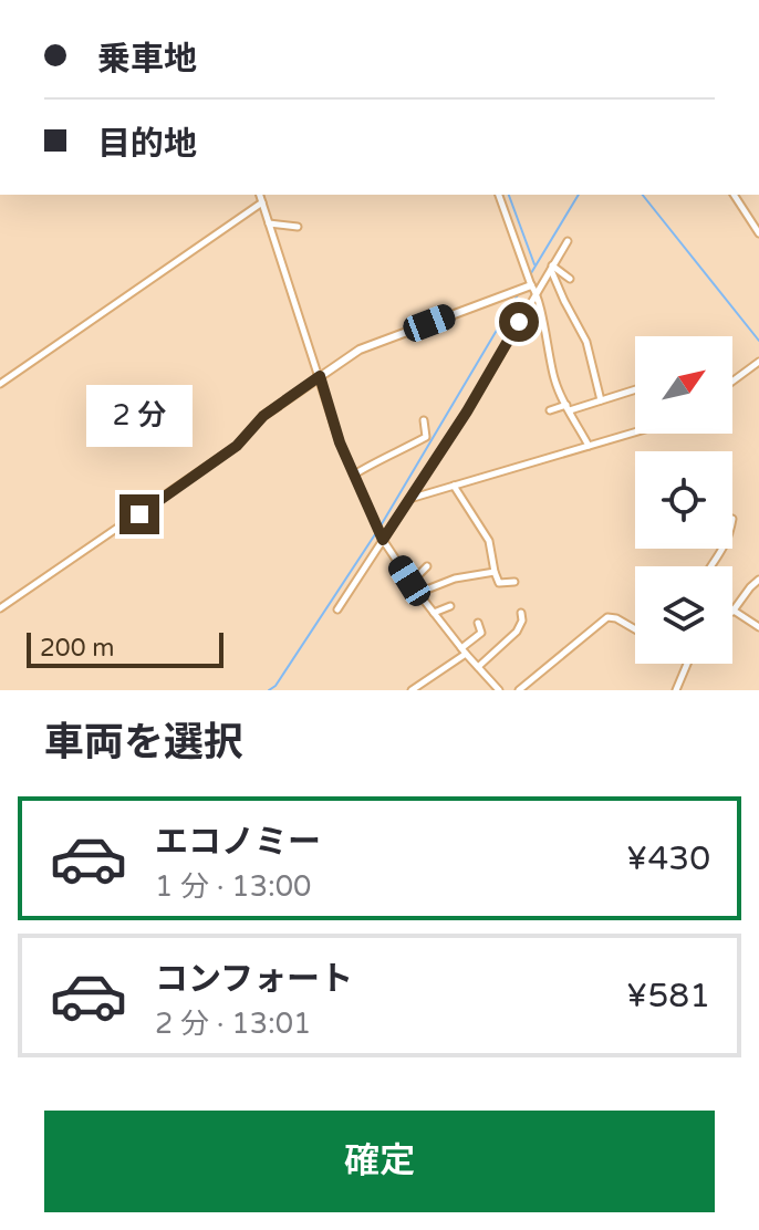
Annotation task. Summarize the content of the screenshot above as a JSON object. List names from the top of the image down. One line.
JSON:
{"scale_bar":"200 m","north":"top right","page":{"banner":["乗車地","目的地"],"bubble":"2 分","scale":"200 m","heading":"車両を選択","list":[{"name":"エコノミー","note":"1 分 · 13:00","value":"¥430"},{"name":"コンフォート","note":"2 分 · 13:01","value":"¥581"}],"buttons":"確定"}}
